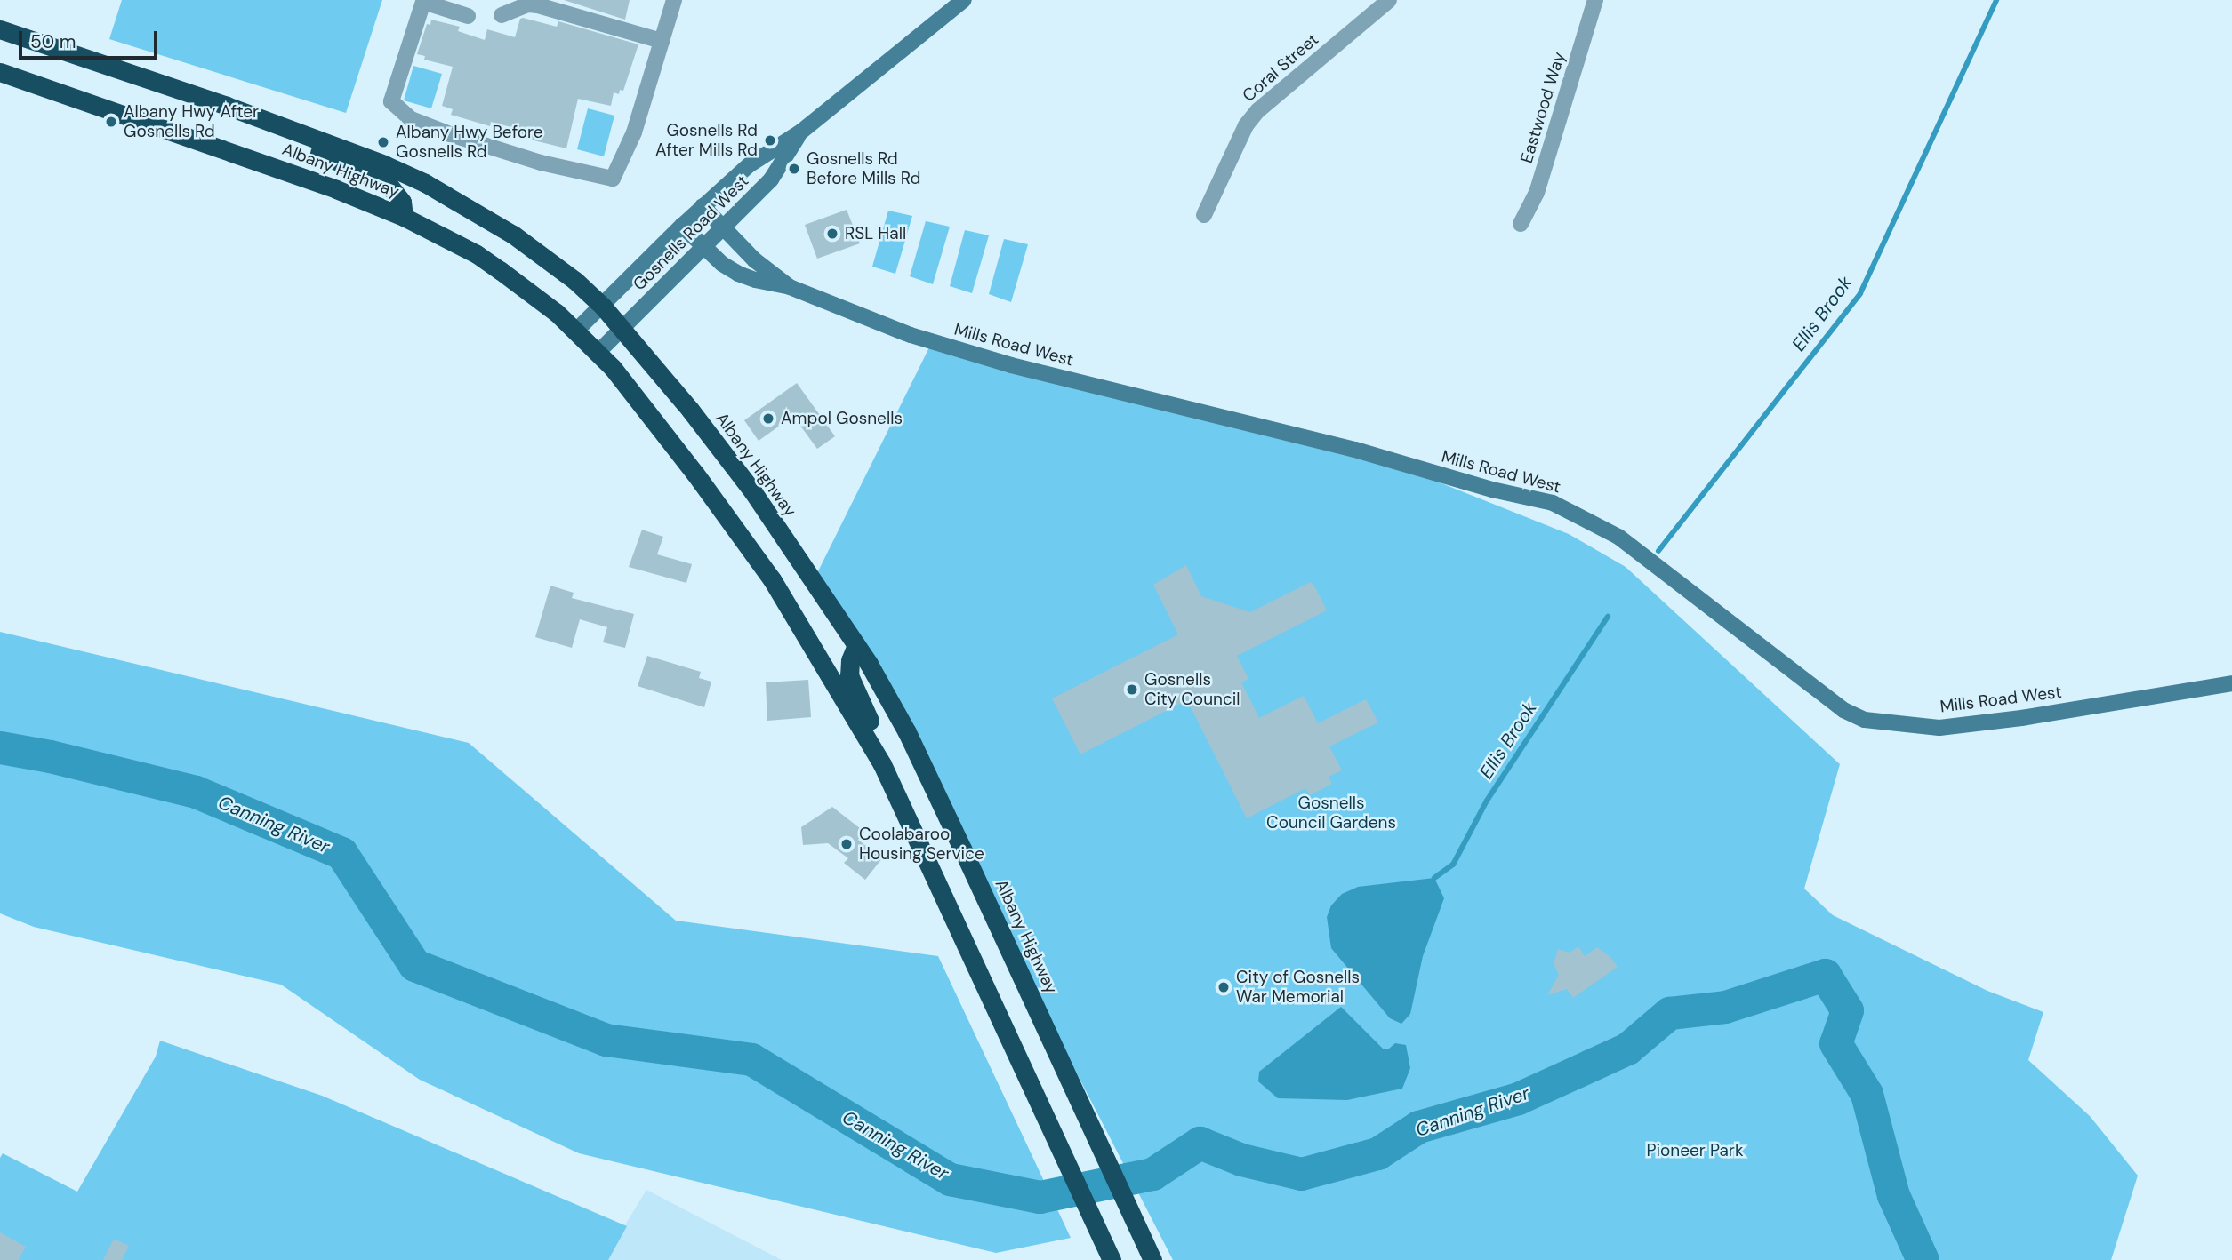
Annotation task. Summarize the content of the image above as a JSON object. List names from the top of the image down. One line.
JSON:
{"streets":{"highway":["Albany Highway"],"main road":["Gosnells Road West","Mills Road West"],"street":["Coral Street","Eastwood Way"]},"crossings":[["Albany Highway","Gosnells Road West"],["Gosnells Road West","Mills Road West"]],"water":["Ellis Brook","Canning River"],"parks":["Gosnells Council Gardens","Pioneer Park"],"places":["Albany Hwy After Gosnells Rd","Gosnells Rd After Mills Rd","Albany Hwy Before Gosnells Rd","Gosnells Rd Before Mills Rd","RSL Hall","Ampol Gosnells","Gosnells City Council","Coolabaroo Housing Service","City of Gosnells War Memorial"],"scale_bar":"50 m"}
